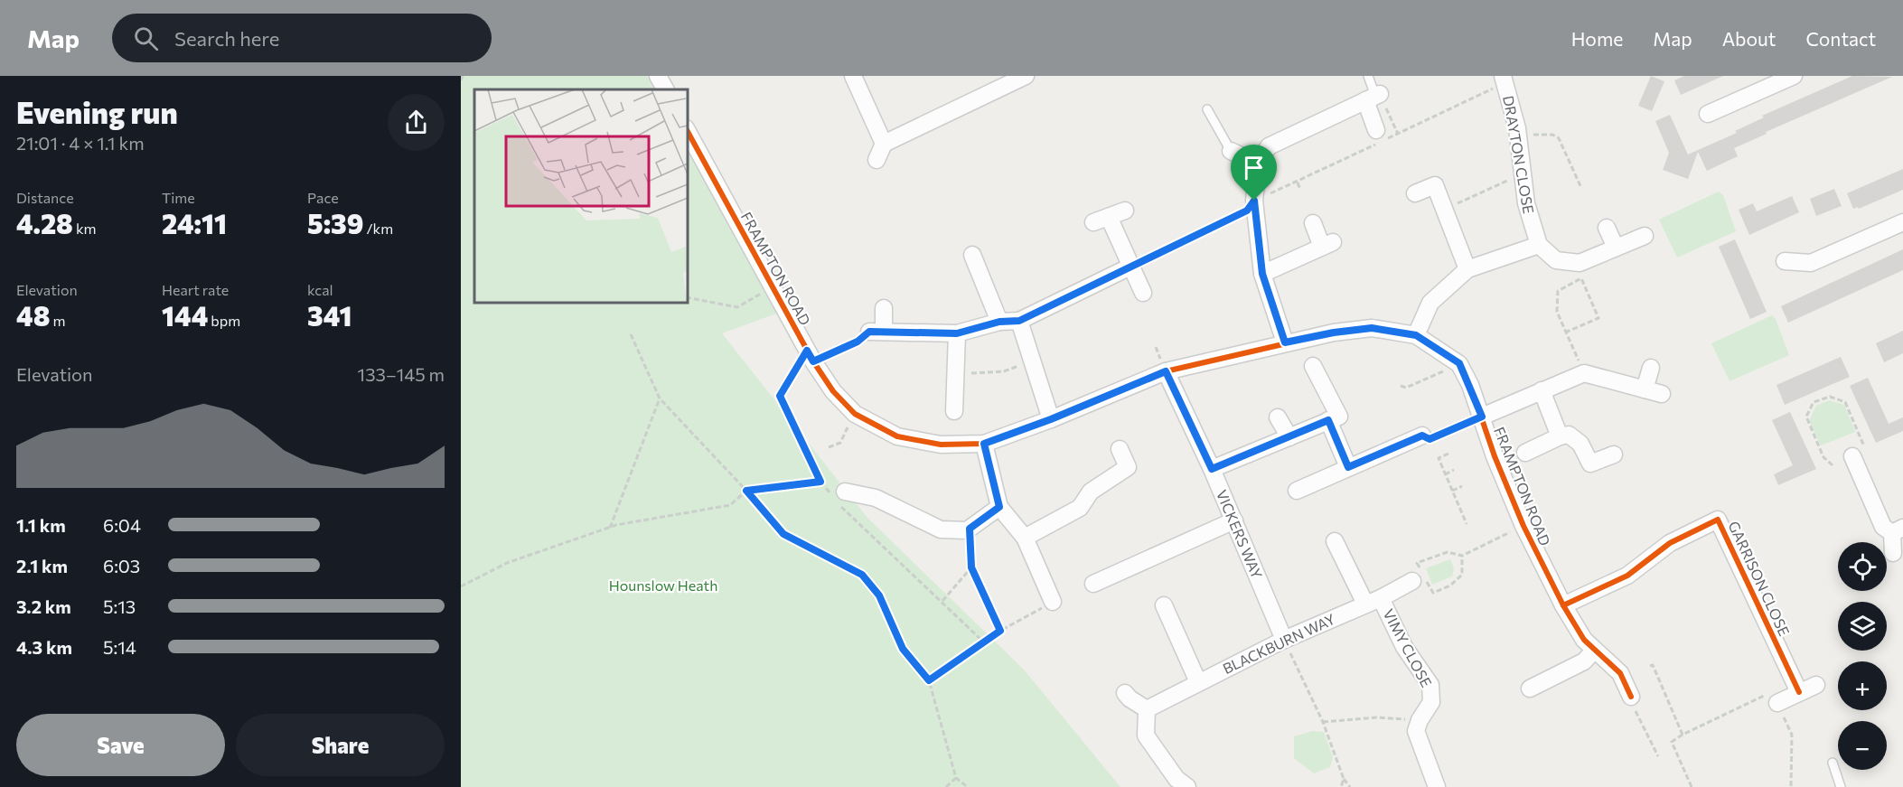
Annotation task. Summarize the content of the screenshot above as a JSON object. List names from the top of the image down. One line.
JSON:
{"streets":{"street":["DRAYTON CLOSE","FRAMPTON ROAD","VICKERS WAY","GARRISON CLOSE","BLACKBURN WAY","VIMY CLOSE"]},"crossings":[["FRAMPTON ROAD","VICKERS WAY"],["FRAMPTON ROAD","GARRISON CLOSE"],["VICKERS WAY","BLACKBURN WAY"],["BLACKBURN WAY","VIMY CLOSE"]],"parks":["Hounslow Heath"],"page":{"header":"Map","search":"Search here","nav":["Home","Map","About","Contact"],"heading":["Evening run","21:01 · 4 × 1.1 km"],"stats":[["Distance","4.28 km"],["Time","24:11"],["Pace","5:39 /km"],["Elevation","48 m"],["Heart rate","144 bpm"],["kcal","341"]],"chart":["Elevation","133–145 m"],"list":[{"name":"1.1 km","note":"6:04"},{"name":"2.1 km","note":"6:03"},{"name":"3.2 km","note":"5:13"},{"name":"4.3 km","note":"5:14"}],"map_buttons":["+","−"],"buttons":["Save","Share"]}}
